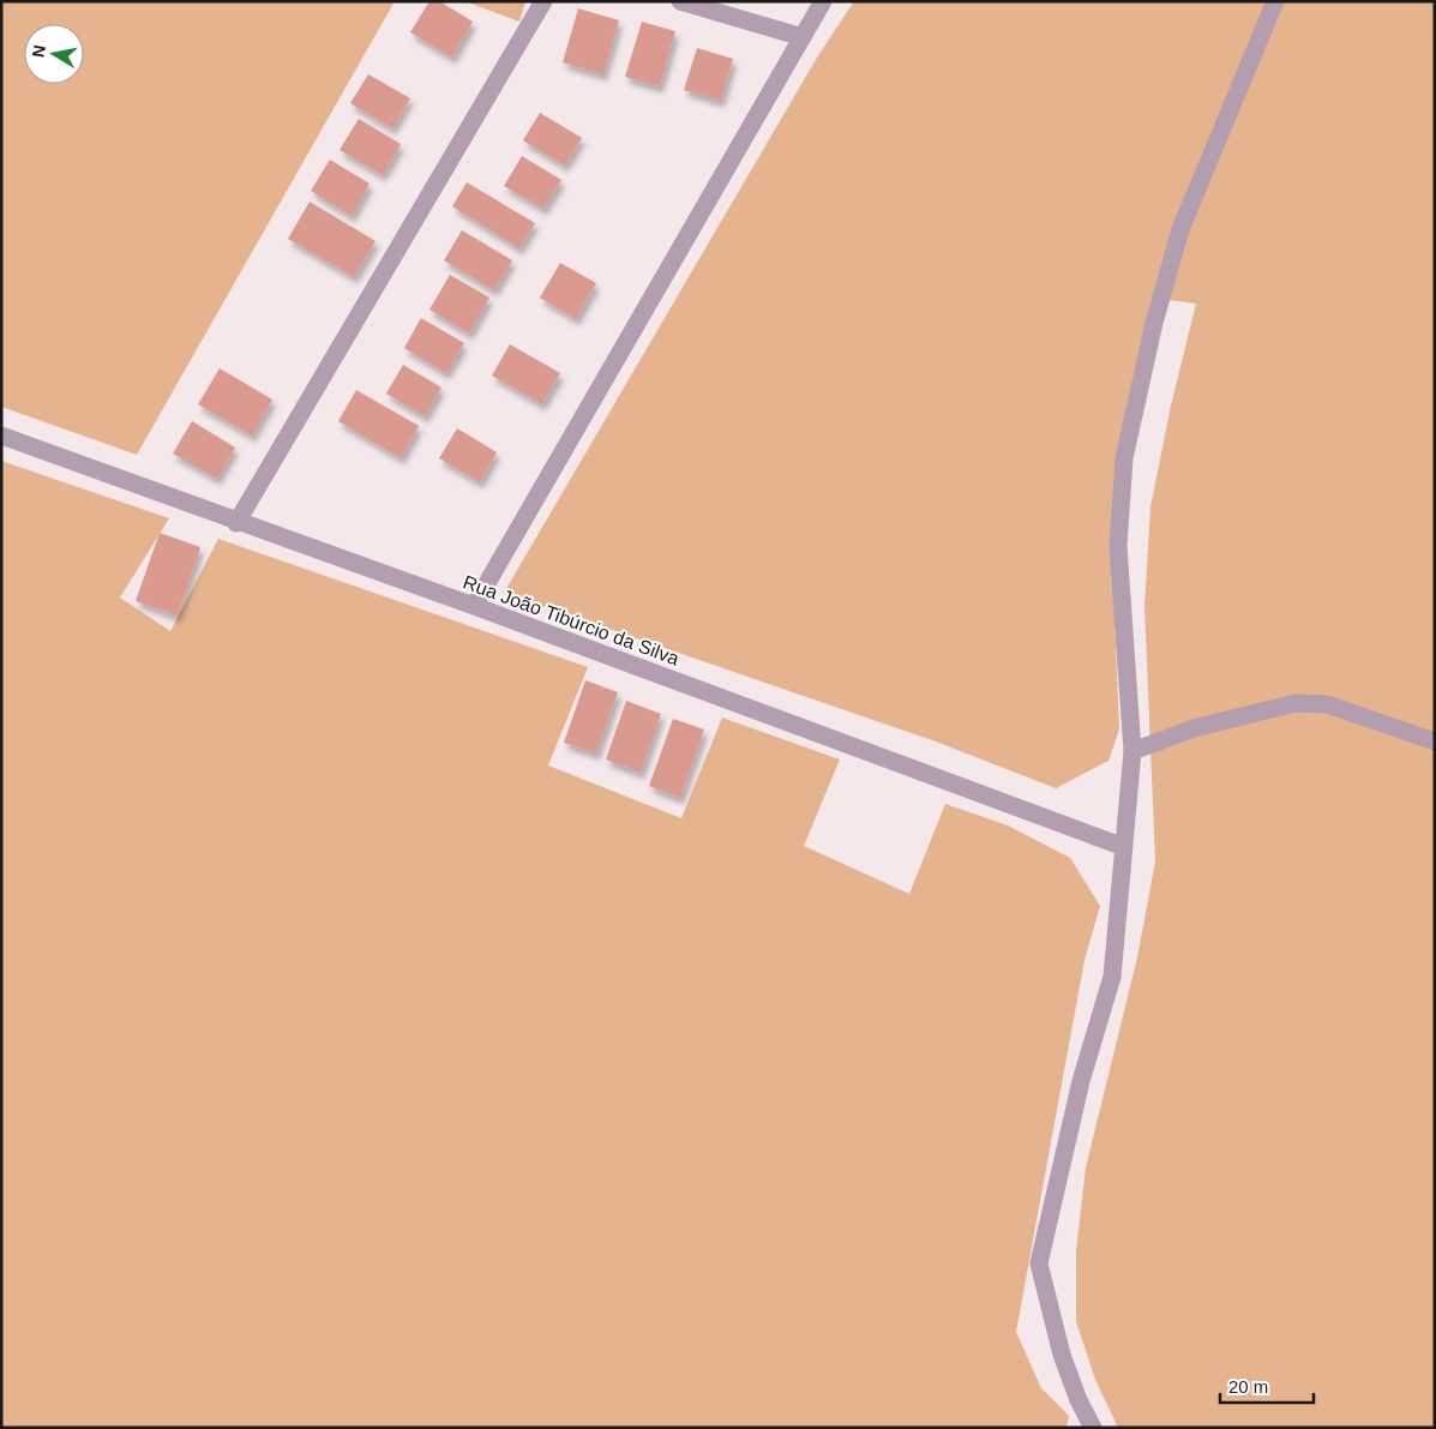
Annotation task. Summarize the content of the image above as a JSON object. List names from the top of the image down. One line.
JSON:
{"streets":{"street":["Rua João Tibúrcio da Silva"]},"scale_bar":"20 m","north":"left"}
